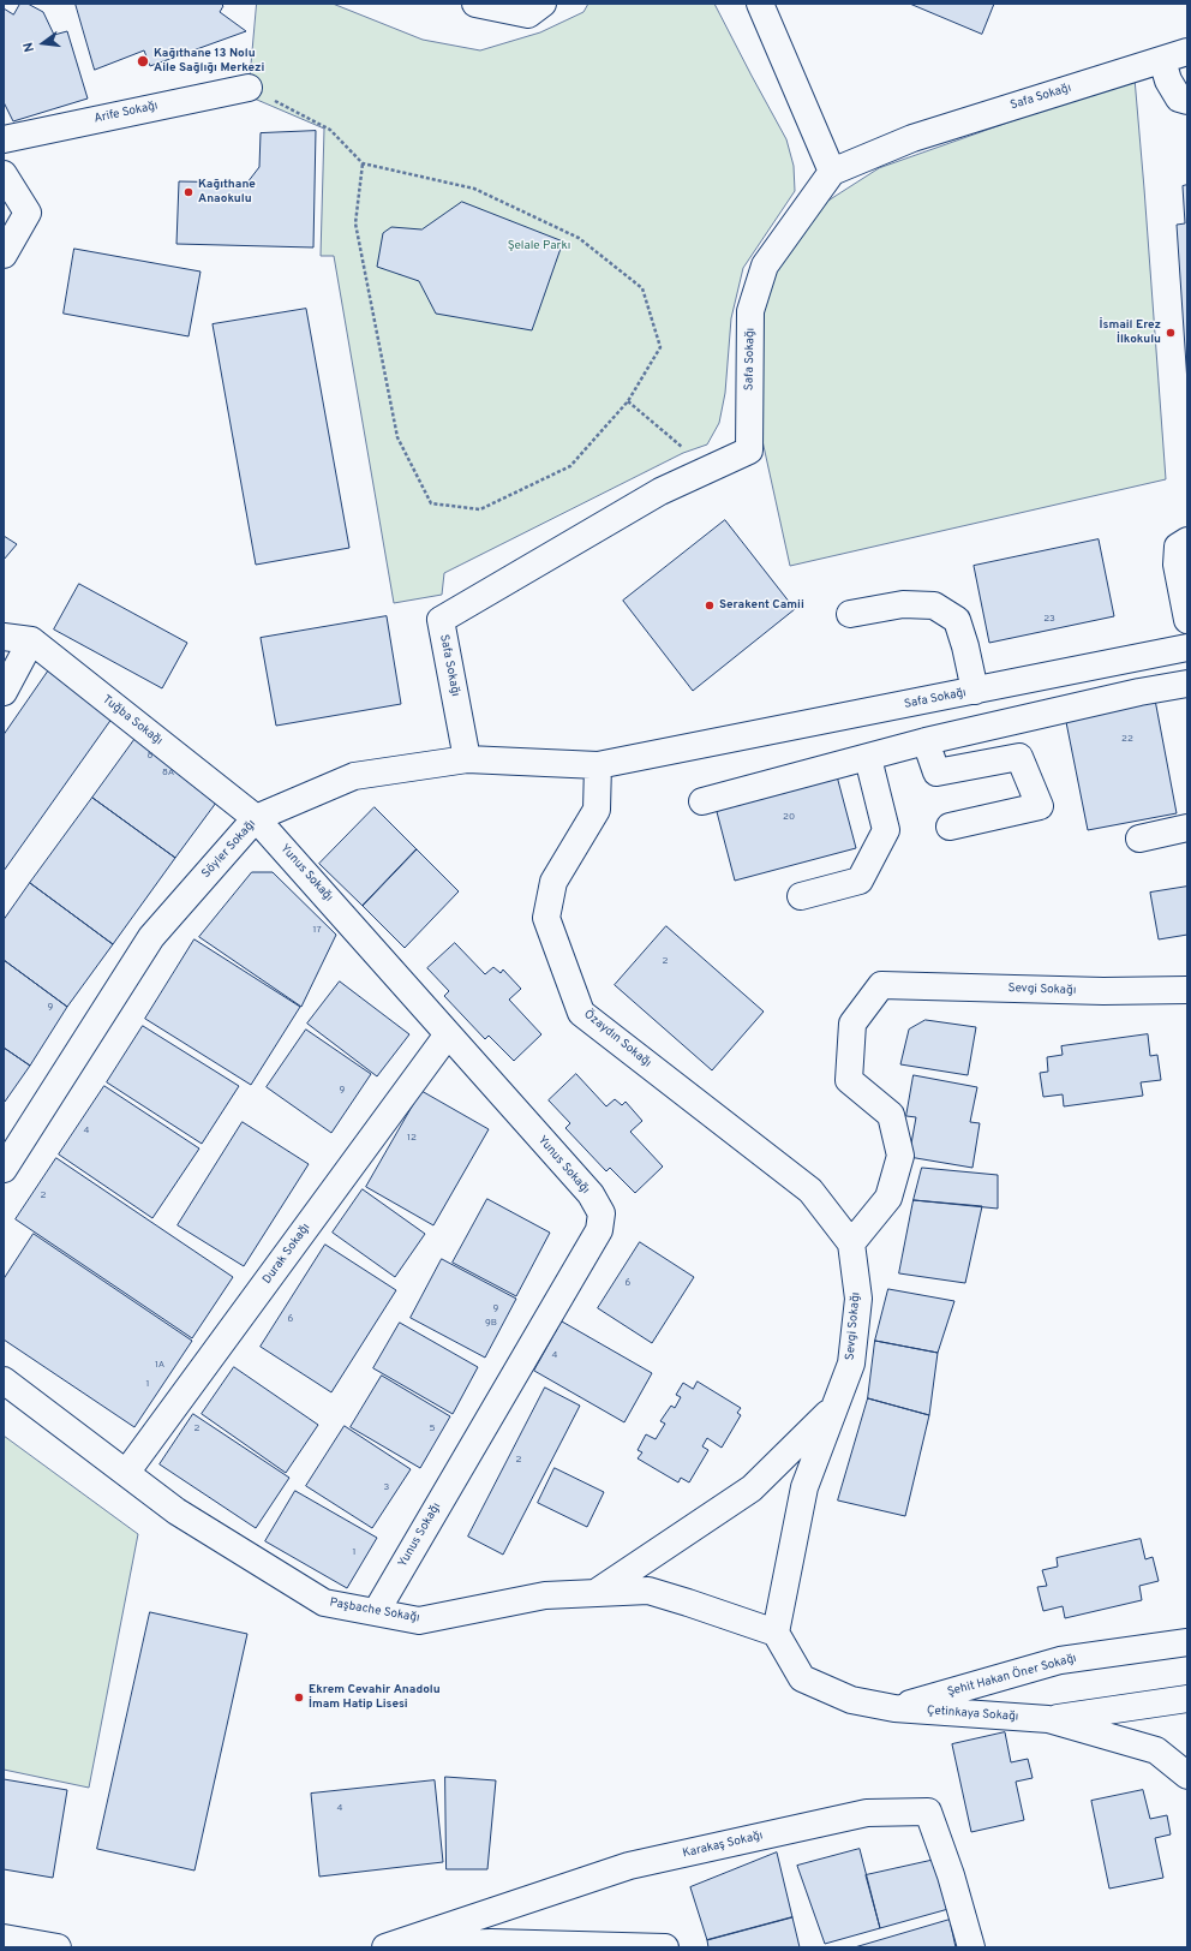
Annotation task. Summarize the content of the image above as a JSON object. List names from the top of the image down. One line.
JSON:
{"streets":{"street":["Safa Sokağı","Arife Sokağı","Tuğba Sokağı","Söyler Sokağı","Yunus Sokağı","Sevgi Sokağı","Özaydın Sokağı","Durak Sokağı","Paşbache Sokağı","Şehit Hakan Öner Sokağı","Çetinkaya Sokağı","Karakaş Sokağı"]},"crossings":[["Safa Sokağı","Söyler Sokağı"],["Safa Sokağı","Özaydın Sokağı"],["Tuğba Sokağı","Söyler Sokağı"],["Tuğba Sokağı","Yunus Sokağı"],["Söyler Sokağı","Yunus Sokağı"],["Söyler Sokağı","Özaydın Sokağı"],["Yunus Sokağı","Durak Sokağı"],["Yunus Sokağı","Paşbache Sokağı"],["Sevgi Sokağı","Özaydın Sokağı"],["Sevgi Sokağı","Paşbache Sokağı"],["Sevgi Sokağı","Çetinkaya Sokağı"],["Durak Sokağı","Paşbache Sokağı"],["Paşbache Sokağı","Çetinkaya Sokağı"],["Şehit Hakan Öner Sokağı","Çetinkaya Sokağı"]],"parks":["Şelale Parkı"],"places":["Kağıthane 13 Nolu Aile Sağlığı Merkezi","Kağıthane Anaokulu","İsmail Erez İlkokulu","Serakent Camii","Ekrem Cevahir Anadolu İmam Hatip Lisesi"],"house_numbers":["23","22","8","8A","20","17","2","9","9","4","12","2","6","9","6","9B","4","1A","1","2","5","2","3","1","4"],"north":"left"}
